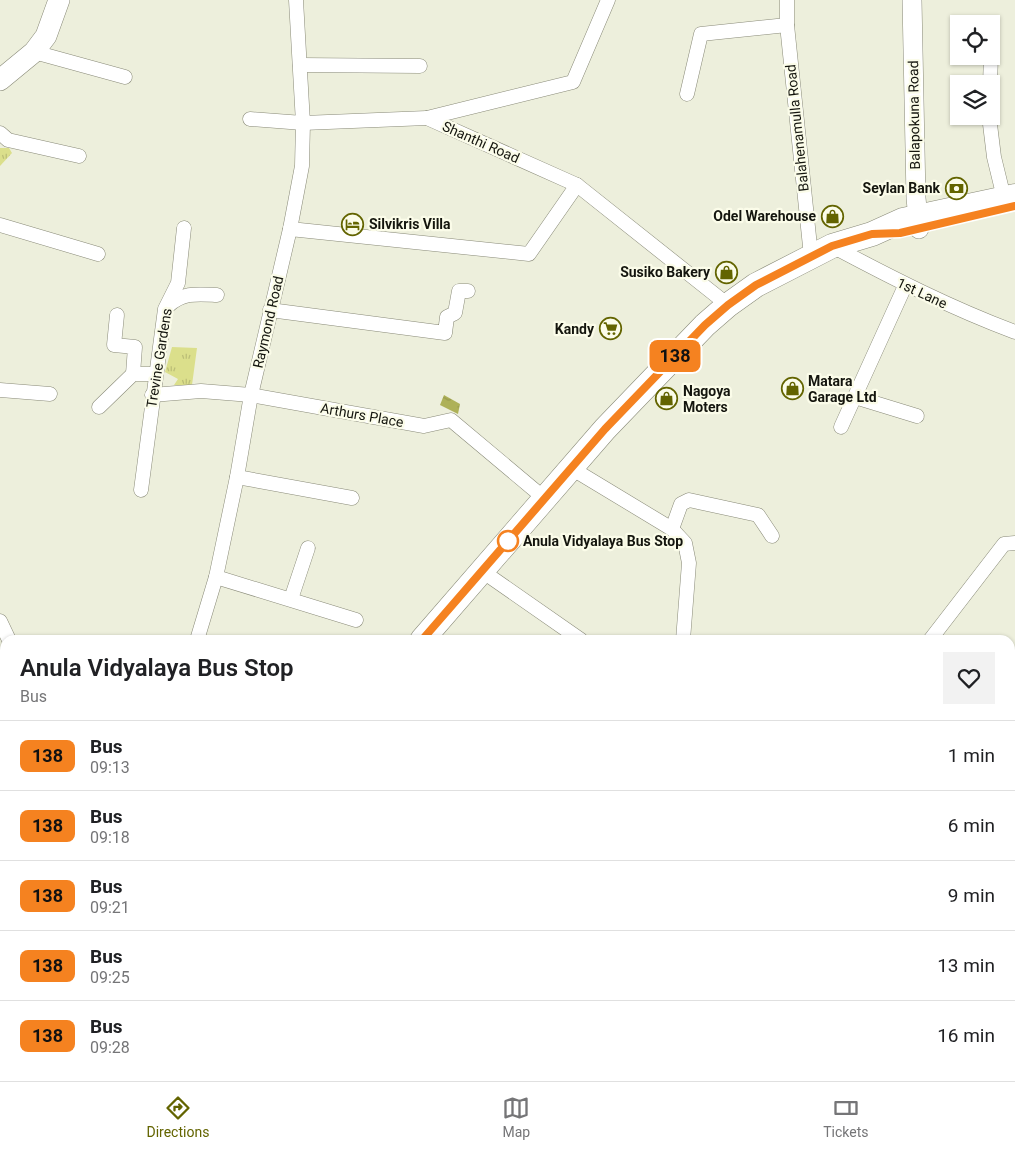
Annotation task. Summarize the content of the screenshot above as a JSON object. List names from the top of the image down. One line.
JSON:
{"streets":{"main road":["Balapokuna Road"],"street":["Balahenamulla Road","Shanthi Road","1st Lane","Raymond Road","Trevine Gardens","Arthurs Place"]},"crossings":[["Raymond Road","Arthurs Place"],["Trevine Gardens","Arthurs Place"]],"places":{"bank":["Seylan Bank"],"shop":["Odel Warehouse","Susiko Bakery","Matara Garage Ltd","Nagoya Moters"],"hotel":["Silvikris Villa"],"supermarket":["Kandy"],"other":["Anula Vidyalaya Bus Stop"]},"lines":["bus line 138"],"page":{"on_map":"138","heading":["Anula Vidyalaya Bus Stop","Bus"],"list":[{"mark":"138","name":"Bus","note":"09:13","value":"1 min"},{"mark":"138","name":"Bus","note":"09:18","value":"6 min"},{"mark":"138","name":"Bus","note":"09:21","value":"9 min"},{"mark":"138","name":"Bus","note":"09:25","value":"13 min"},{"mark":"138","name":"Bus","note":"09:28","value":"16 min"}],"tabs":["Directions","Map","Tickets"]}}
